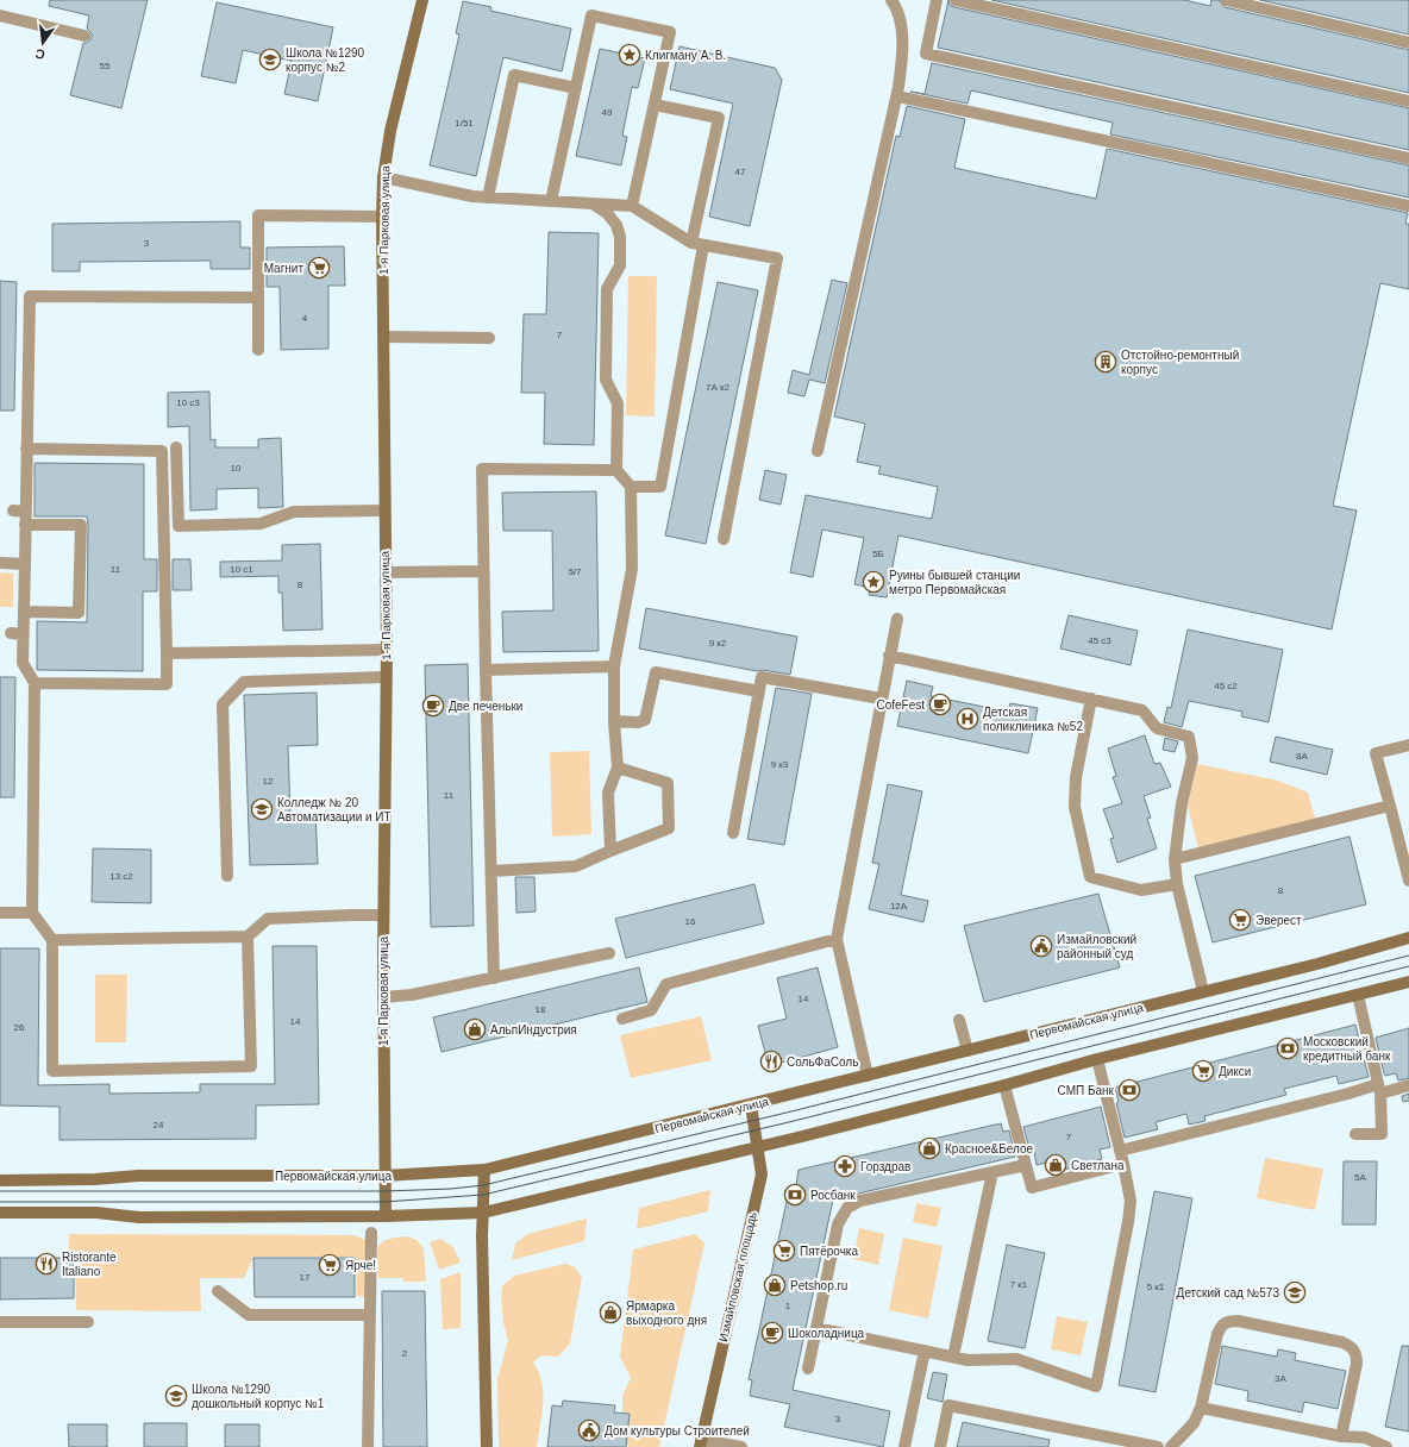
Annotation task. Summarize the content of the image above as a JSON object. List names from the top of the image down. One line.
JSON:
{"streets":{"main road":["1-я Парковая улица","Первомайская улица","Измайловская площадь"]},"crossings":[["1-я Парковая улица","Первомайская улица"],["Первомайская улица","Измайловская площадь"]],"places":{"place":["Клигману А. В.","Руины бывшей станции метро Первомайская"],"school or university":["Школа №1290 корпус №2","Колледж № 20 Автоматизации и ИТ","Детский сад №573","Школа №1290 дошкольный корпус №1"],"supermarket":["Магнит","Эверест","Дикси","Пятёрочка","Ярче!"],"building":["Отстойно-ремонтный корпус"],"cafe":["CofeFest","Две печеньки","Шоколадница"],"hospital":["Детская поликлиника №52"],"public building":["Измайловский районный суд","Дом культуры Строителей"],"shop":["АльпИндустрия","Красное&Белое","Светлана","Petshop.ru","Ярмарка выходного дня"],"bank":["Московский кредитный банк","СМП Банк","Росбанк"],"restaurant":["СольФаСоль","Ristorante Italiano"],"pharmacy":["Горздрав"]},"house_numbers":["55","49","1/51","47","3","4","7","7А к2","10 с3","10","5Б","11","10 с1","5/7","8","45 с3","9 к2","45 с2","8А","9 к3","12","11","13 с2","8","12А","16","14","18","14","26","24","7","5А","17","7 к1","5 к1","1","2","3А","3"],"north":"bottom"}
